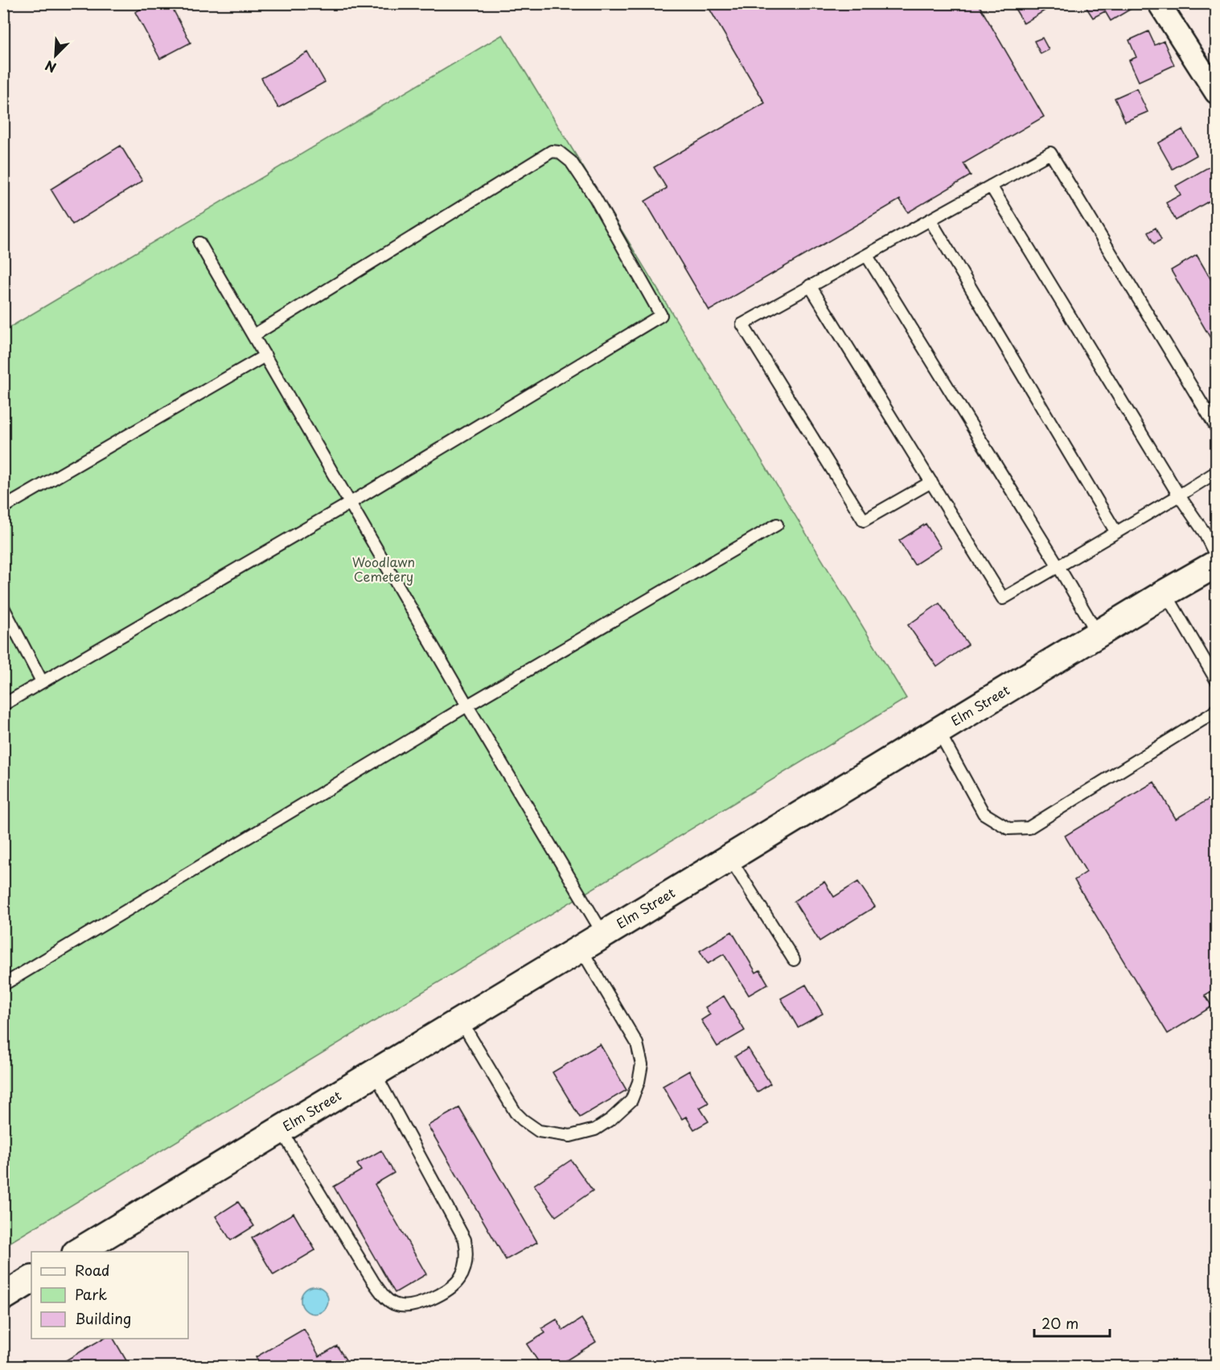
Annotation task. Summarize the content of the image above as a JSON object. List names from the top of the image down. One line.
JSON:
{"streets":{"main road":["Elm Street"]},"parks":["Woodlawn Cemetery"],"legend":["Road","Park","Building"],"scale_bar":"20 m","north":"bottom left"}
